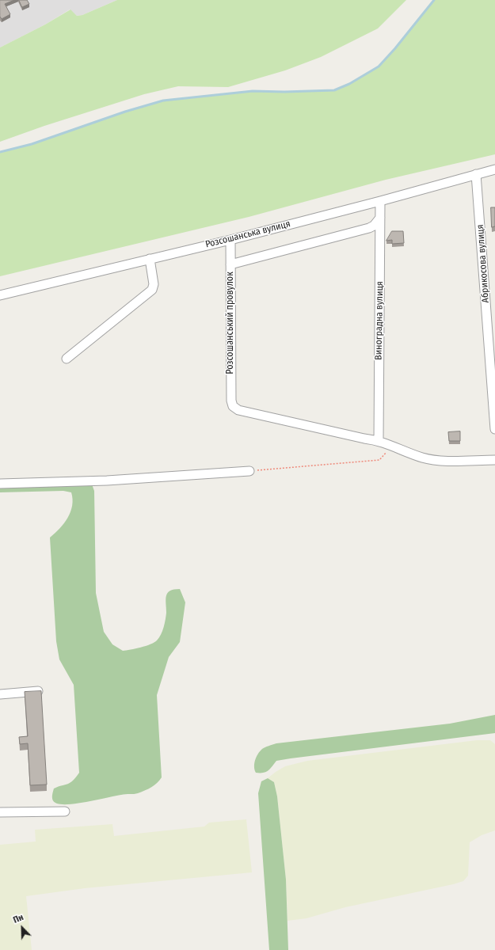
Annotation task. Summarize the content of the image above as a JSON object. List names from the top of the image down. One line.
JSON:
{"streets":{"street":["Розсошанська вулиця","Абрикосова вулиця","Виноградна вулиця","Розсошанський провулок"]},"crossings":[["Розсошанська вулиця","Абрикосова вулиця"],["Розсошанська вулиця","Виноградна вулиця"],["Розсошанська вулиця","Розсошанський провулок"],["Виноградна вулиця","Розсошанський провулок"]],"north":"top left"}
